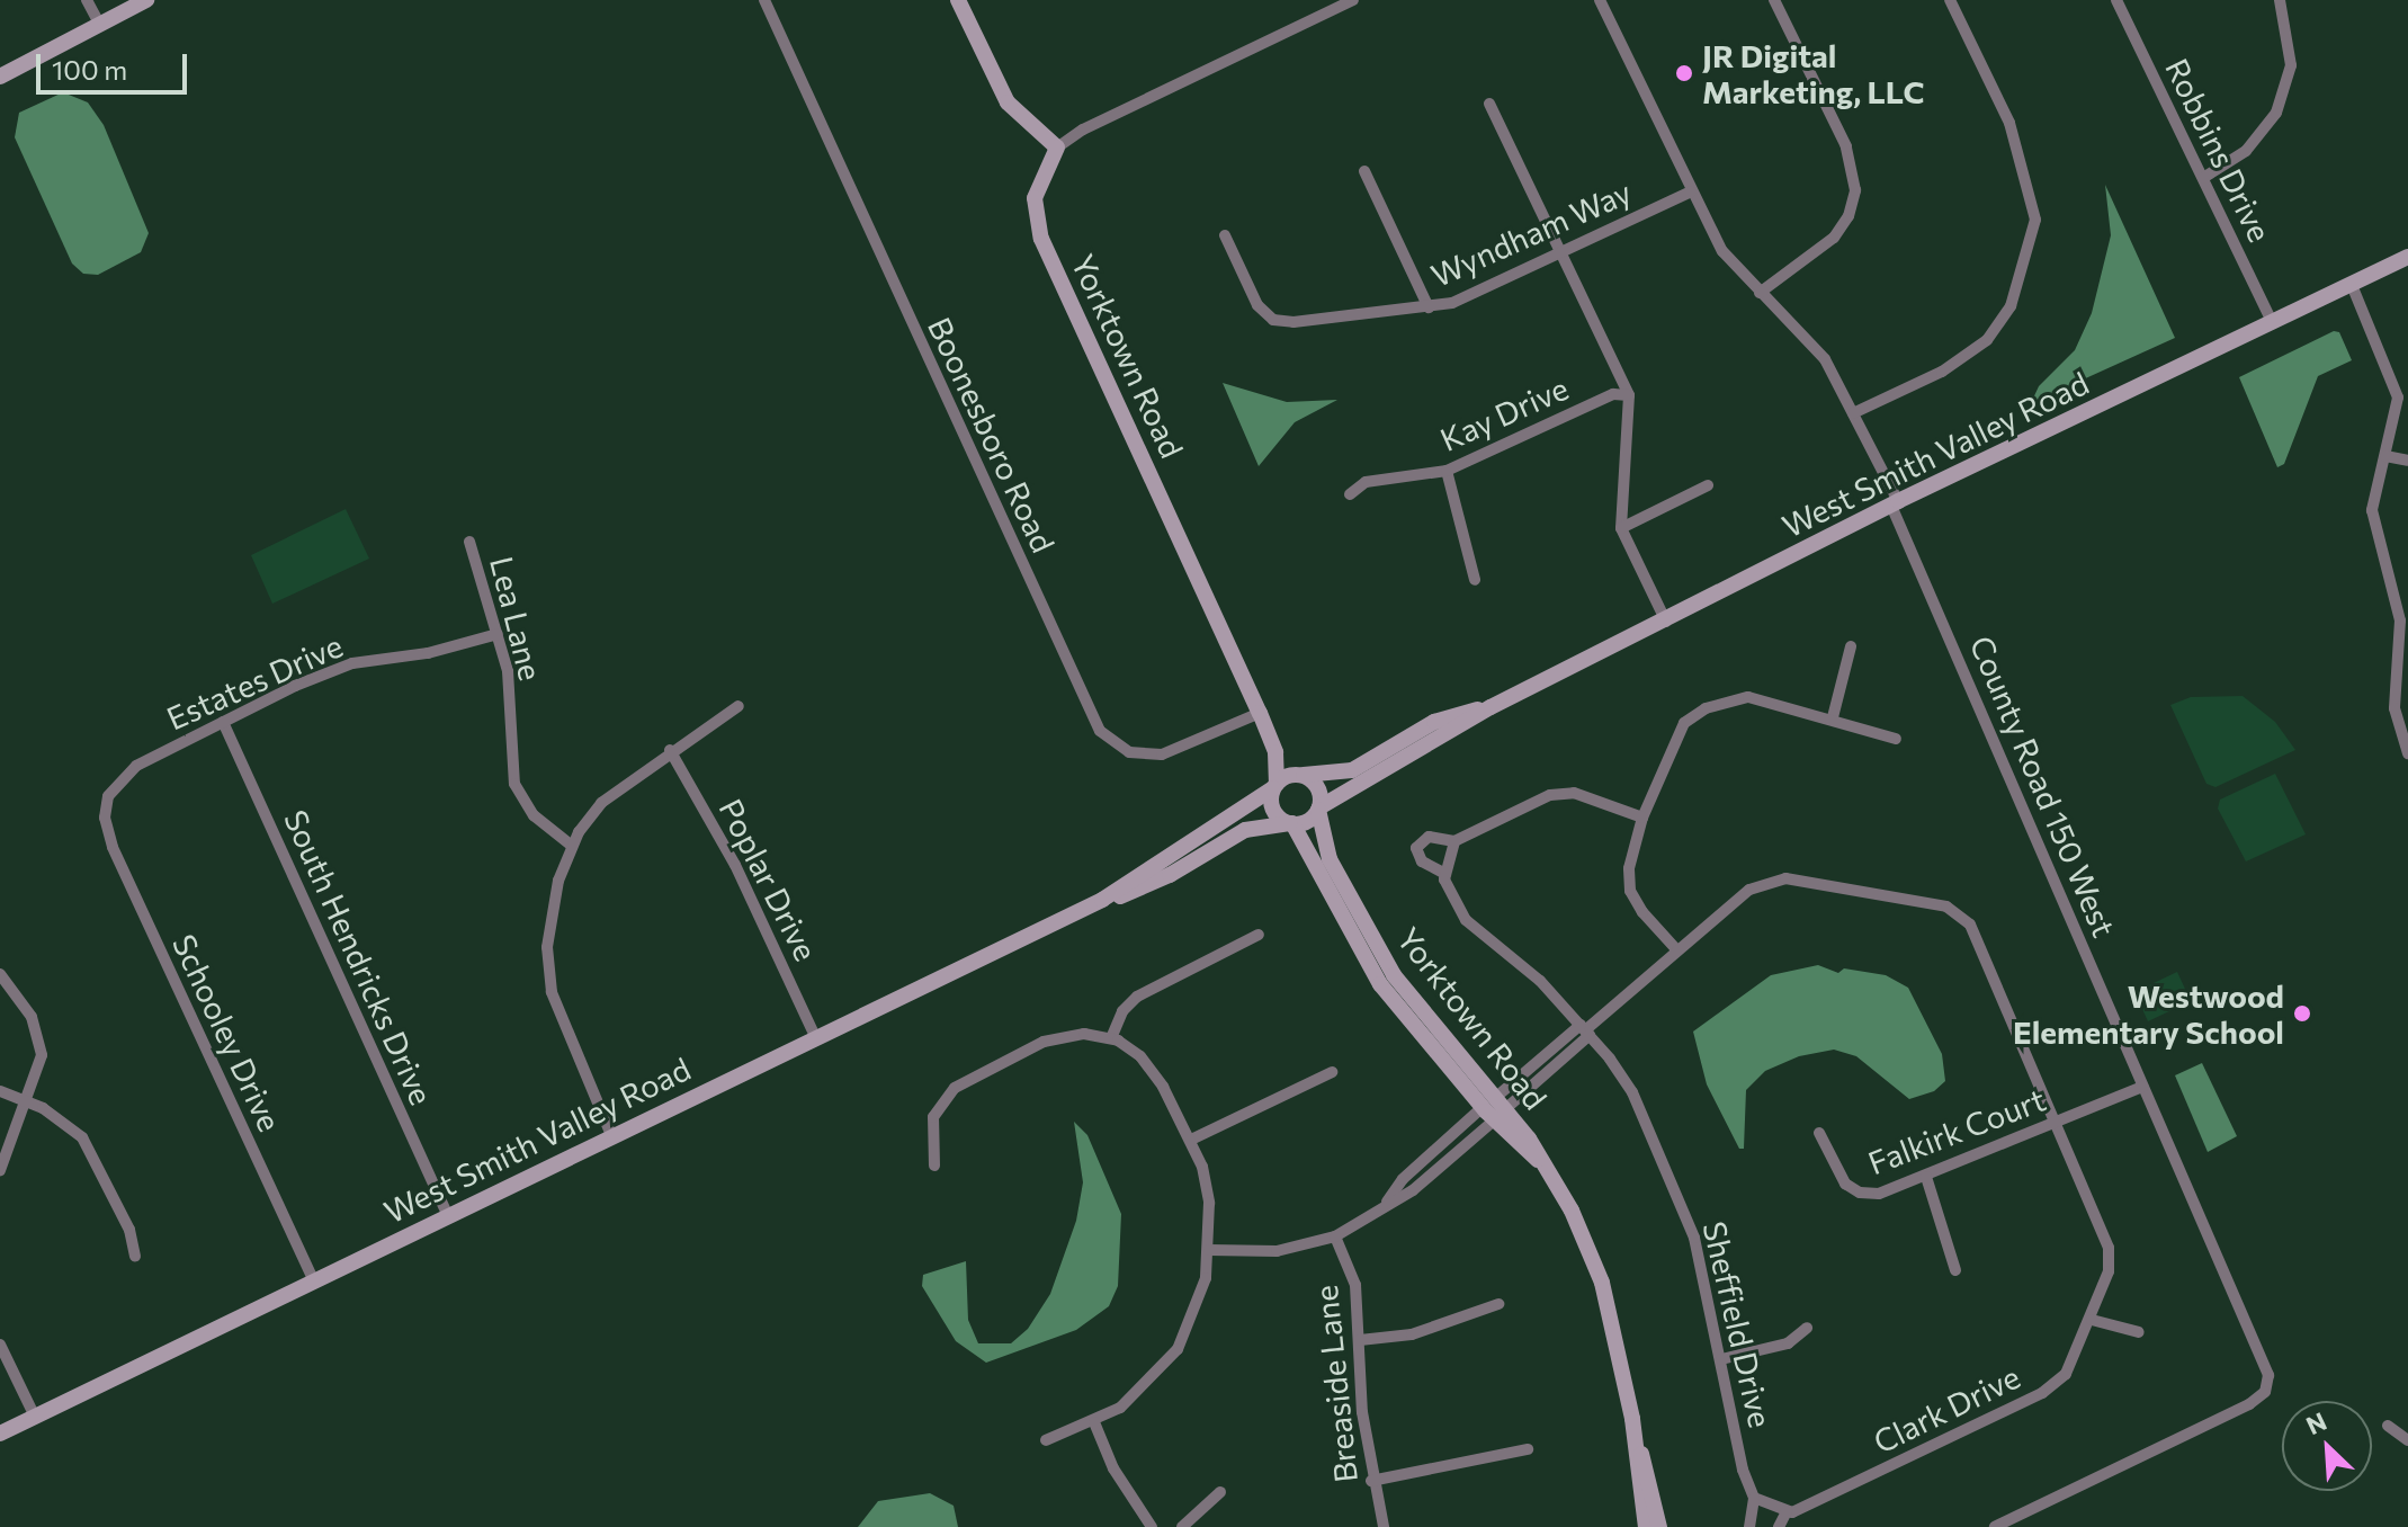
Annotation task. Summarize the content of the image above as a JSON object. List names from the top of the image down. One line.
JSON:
{"streets":{"main road":["Yorktown Road","West Smith Valley Road"],"street":["Robbins Drive","Wyndham Way","Kay Drive","Boonesboro Road","Lea Lane","Estates Drive","County Road 150 West","Poplar Drive","South Hendricks Drive","Schooley Drive","Falkirk Court","Sheffield Drive","Breaside Lane","Clark Drive"]},"crossings":[["Robbins Drive","West Smith Valley Road"],["Wyndham Way","County Road 150 West"],["Yorktown Road","Boonesboro Road"],["Yorktown Road","West Smith Valley Road"],["West Smith Valley Road","County Road 150 West"],["West Smith Valley Road","Poplar Drive"],["West Smith Valley Road","South Hendricks Drive"],["West Smith Valley Road","Schooley Drive"],["Lea Lane","Estates Drive"],["Estates Drive","South Hendricks Drive"],["Estates Drive","Schooley Drive"],["County Road 150 West","Falkirk Court"],["Falkirk Court","Clark Drive"]],"places":["JR Digital Marketing, LLC","Westwood Elementary School"],"scale_bar":"100 m","north":"top left"}
